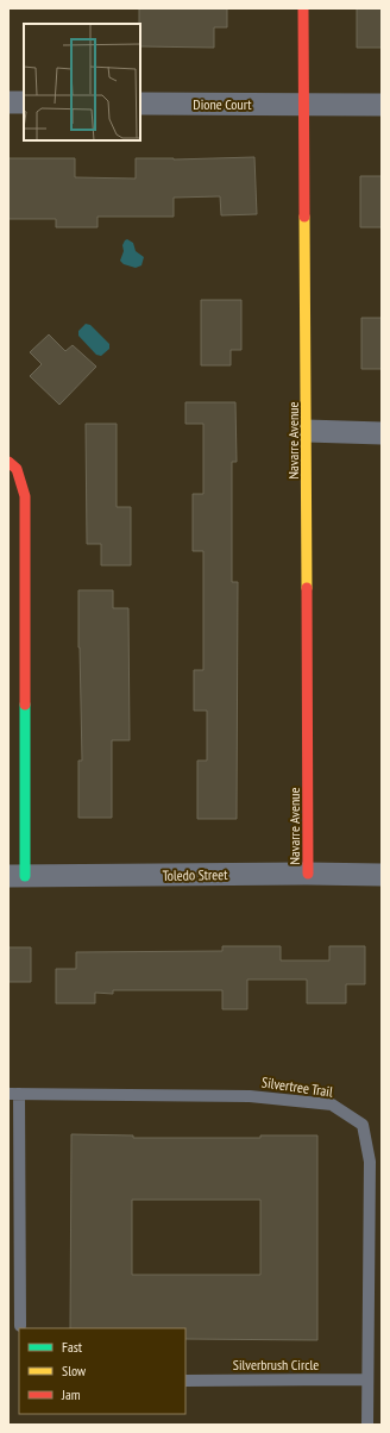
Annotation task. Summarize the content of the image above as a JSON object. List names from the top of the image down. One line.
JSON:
{"streets":{"street":["Dione Court","Navarre Avenue","Toledo Street"],"lane":["Silvertree Trail","Silverbrush Circle"]},"crossings":[["Dione Court","Navarre Avenue"],["Navarre Avenue","Toledo Street"],["Silvertree Trail","Silverbrush Circle"]],"legend":["Fast","Slow","Jam"]}
